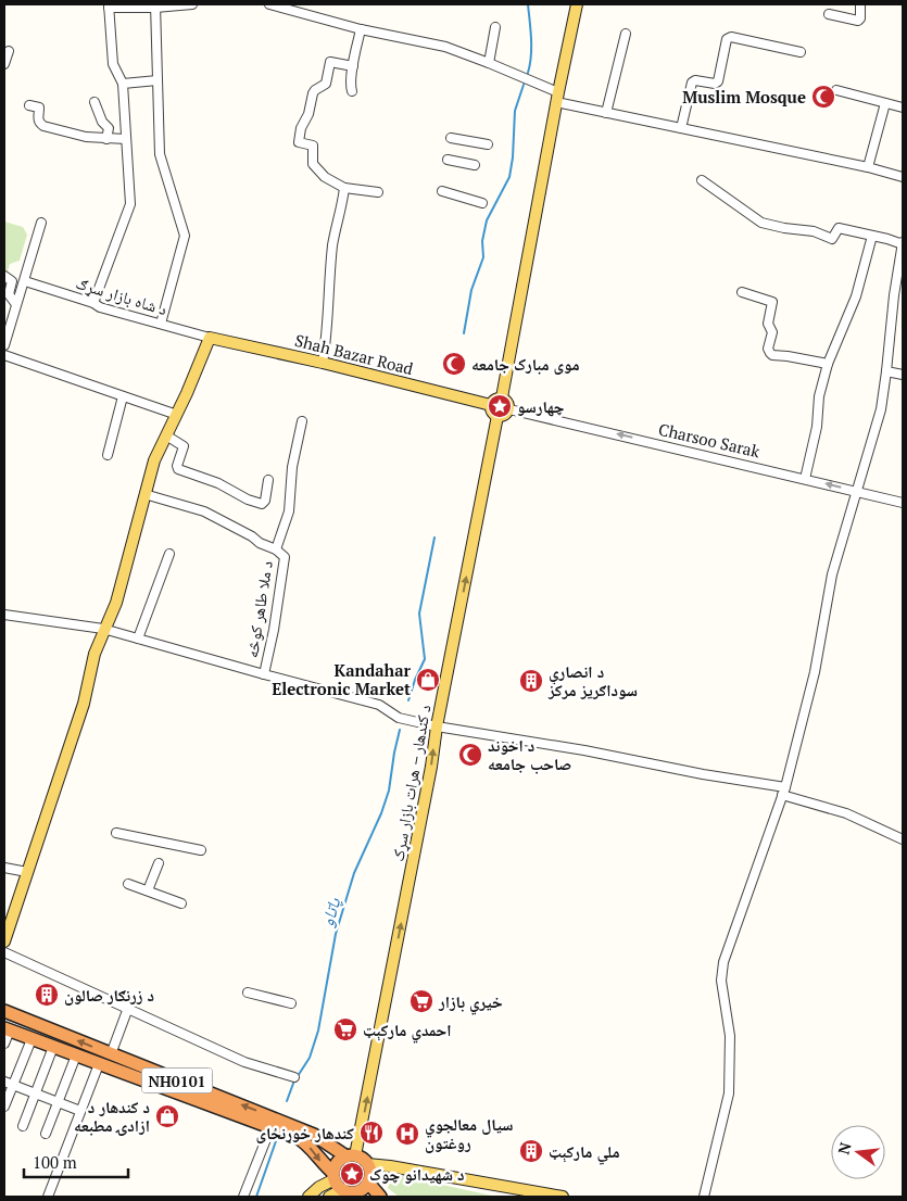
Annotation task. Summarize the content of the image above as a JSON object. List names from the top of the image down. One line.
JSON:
{"streets":{"highway":["NH0101"],"main road":["Shah Bazar Road","د کندهار – هرات بازار سړک"],"street":["د شاه بازار سړګ","Charsoo Sarak","د ملا طاهر کوڅه"]},"crossings":[["د شاه بازار سړګ","Shah Bazar Road"],["Shah Bazar Road","Charsoo Sarak"],["Shah Bazar Road","د کندهار – هرات بازار سړک"],["Charsoo Sarak","د کندهار – هرات بازار سړک"],["د کندهار – هرات بازار سړک","NH0101"]],"one_way":["Charsoo Sarak","د کندهار – هرات بازار سړک"],"water":["پاتاو"],"places":{"mosque":["Muslim Mosque","موی مبارک جامعه","د اخوند صاحب جامعه"],"place":["چهارسو","د شهيدانو چوک"],"shop":["Kandahar Electronic Market","د کندهار د ازادۍ مطبعه"],"building":["د انصاري سوداګریز مرکز","د زرنګار صالون","ملي مارکېټ"],"supermarket":["خیري بازار","احمدي مارکېټ"],"restaurant":["کندهار خوړنځای"],"hospital":["سيال معالجوي روغتون"]},"scale_bar":"100 m","north":"left"}
